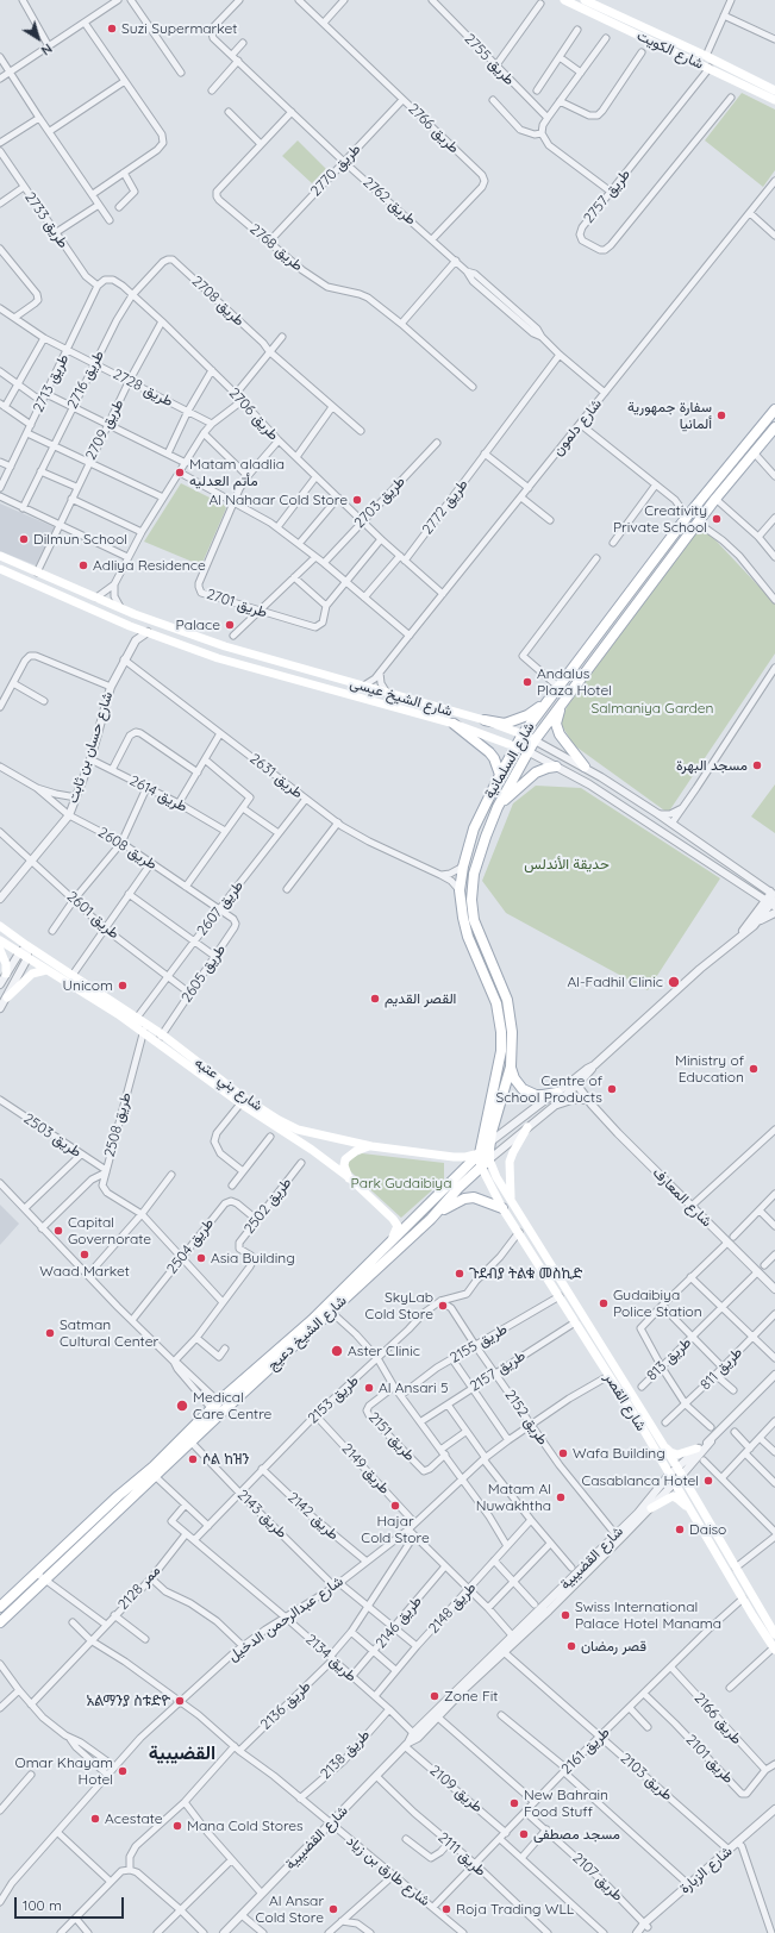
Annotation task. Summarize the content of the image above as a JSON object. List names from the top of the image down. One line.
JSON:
{"streets":{"main road":["شارع الكويت","شارع الشيخ عيسى","شارع السلمانية","شارع بني عتبه","شارع الشيخ دعيج","شارع القصر"],"street":["طريق 2755","طريق 2766","طريق 2770","طريق 2757","طريق 2762","طريق 2733","طريق 2768","طريق 2708","طريق 2716","طريق 2713","طريق 2728","طريق 2706","شارع دلمون","طريق 2709","طريق 2703","طريق 2772","طريق 2701","شارع حسان بن ثابت","طريق 2631","طريق 2614","طريق 2608","طريق 2607","طريق 2601","طريق 2605","طريق 2508","طريق 2503","شارع المعارف","طريق 2502","طريق 2504","طريق 2155","طريق 813","طريق 811","طريق 2157","طريق 2153","طريق 2152","طريق 2151","طريق 2149","طريق 2143","طريق 2142","شارع القضيبية","ممر 2128","طريق 2148","شارع عبدالرحمن الدخيل","طريق 2146","طريق 2134","طريق 2136","طريق 2166","طريق 2161","طريق 2138","طريق 2101","طريق 2103","طريق 2109","طريق 2111","شارع الزبارة","شارع طارق بن زياد","طريق 2107"]},"crossings":[["شارع الكويت","طريق 2757"],["طريق 2766","طريق 2770"],["طريق 2766","طريق 2762"],["طريق 2770","طريق 2762"],["طريق 2770","طريق 2768"],["طريق 2762","طريق 2768"],["طريق 2762","شارع دلمون"],["طريق 2762","طريق 2772"],["طريق 2733","طريق 2713"],["طريق 2708","طريق 2716"],["طريق 2716","طريق 2728"],["طريق 2716","طريق 2706"],["طريق 2713","طريق 2728"],["طريق 2713","طريق 2706"],["طريق 2728","طريق 2709"],["طريق 2706","شارع دلمون"],["طريق 2706","طريق 2709"],["طريق 2706","طريق 2703"],["طريق 2706","طريق 2772"],["طريق 2706","طريق 2701"],["شارع دلمون","شارع الشيخ عيسى"],["طريق 2709","شارع الشيخ عيسى"],["شارع الشيخ عيسى","شارع حسان بن ثابت"],["شارع الشيخ عيسى","شارع السلمانية"],["شارع الشيخ عيسى","شارع الشيخ دعيج"],["شارع حسان بن ثابت","طريق 2631"],["شارع حسان بن ثابت","طريق 2614"],["شارع حسان بن ثابت","طريق 2608"],["شارع حسان بن ثابت","طريق 2601"],["شارع السلمانية","طريق 2631"],["شارع السلمانية","شارع بني عتبه"],["شارع السلمانية","شارع الشيخ دعيج"],["شارع السلمانية","شارع القصر"],["طريق 2631","طريق 2607"],["طريق 2608","طريق 2607"],["طريق 2608","طريق 2605"],["طريق 2607","طريق 2601"],["طريق 2607","طريق 2605"],["طريق 2607","شارع بني عتبه"],["طريق 2601","طريق 2605"],["طريق 2605","شارع بني عتبه"],["شارع بني عتبه","طريق 2508"],["شارع بني عتبه","شارع الشيخ دعيج"],["شارع بني عتبه","شارع القصر"],["طريق 2508","طريق 2503"],["شارع المعارف","شارع الشيخ دعيج"],["شارع المعارف","طريق 813"],["طريق 2502","طريق 2504"],["شارع الشيخ دعيج","شارع القصر"],["شارع الشيخ دعيج","طريق 2151"],["شارع الشيخ دعيج","طريق 2143"],["طريق 2155","شارع القصر"],["طريق 2155","طريق 2152"],["طريق 2155","طريق 2151"],["طريق 2157","شارع القصر"],["طريق 2157","طريق 2152"],["طريق 2157","طريق 2151"],["طريق 2153","شارع القصر"],["طريق 2153","طريق 2152"],["طريق 2153","طريق 2151"],["طريق 2153","طريق 2149"],["طريق 2153","طريق 2143"],["طريق 2153","طريق 2142"],["طريق 2153","طريق 2134"],["شارع القصر","شارع القضيبية"],["شارع القصر","شارع عبدالرحمن الدخيل"],["شارع القصر","طريق 2161"],["طريق 2152","شارع القضيبية"],["طريق 2152","شارع عبدالرحمن الدخيل"],["طريق 2151","طريق 2148"],["طريق 2151","شارع عبدالرحمن الدخيل"],["طريق 2149","شارع عبدالرحمن الدخيل"],["طريق 2143","طريق 2148"],["طريق 2143","شارع عبدالرحمن الدخيل"],["طريق 2143","طريق 2146"],["طريق 2143","طريق 2136"],["طريق 2142","شارع عبدالرحمن الدخيل"],["شارع القضيبية","طريق 2134"],["شارع القضيبية","طريق 2103"],["شارع القضيبية","طريق 2109"],["شارع القضيبية","طريق 2111"],["شارع القضيبية","شارع طارق بن زياد"],["ممر 2128","طريق 2134"],["ممر 2128","شارع طارق بن زياد"],["طريق 2148","طريق 2134"],["شارع عبدالرحمن الدخيل","طريق 2134"],["شارع عبدالرحمن الدخيل","شارع طارق بن زياد"],["طريق 2146","طريق 2134"],["طريق 2134","طريق 2136"],["طريق 2134","طريق 2138"],["طريق 2136","شارع طارق بن زياد"],["طريق 2166","طريق 2161"],["طريق 2166","طريق 2101"],["طريق 2161","طريق 2101"],["طريق 2161","طريق 2103"],["طريق 2161","طريق 2109"],["طريق 2161","طريق 2111"],["طريق 2161","شارع طارق بن زياد"],["طريق 2161","طريق 2107"],["طريق 2138","شارع طارق بن زياد"],["طريق 2103","شارع الزبارة"],["شارع الزبارة","طريق 2107"]],"districts":["القضيبية"],"parks":["Salmaniya Garden","حديقة الأندلس","Park Gudaibiya"],"places":["Suzi Supermarket","سفارة جمهورية ألمانيا","Matam aladlia مأتم العدليه","Al Nahaar Cold Store","Creativity Private School","Dilmun School","Adliya Residence","Palace","Andalus Plaza Hotel","مسجد البهرة","Al-Fadhil Clinic","Unicom","القصر القديم","Ministry of Education","Centre of School Products","Capital Governorate","Waad Market","Asia Building","ጉደብያ ትልቁ መስኪድ","Gudaibiya Police Station","SkyLab Cold Store","Satman Cultural Center","Aster Clinic","Al Ansari 5","Medical Care Centre","Wafa Building","ሶል ከዝን","Casablanca Hotel","Matam Al Nuwakhtha","Hajar Cold Store","Daiso","Swiss International Palace Hotel Manama","قصر رمضان","Zone Fit","አልማንያ ስቱድዮ","Omar Khayam Hotel","New Bahrain Food Stuff","Acestate","Mana Cold Stores","مسجد مصطفى","Al Ansar Cold Store","Roja Trading WLL"],"scale_bar":"100 m","north":"bottom right"}
